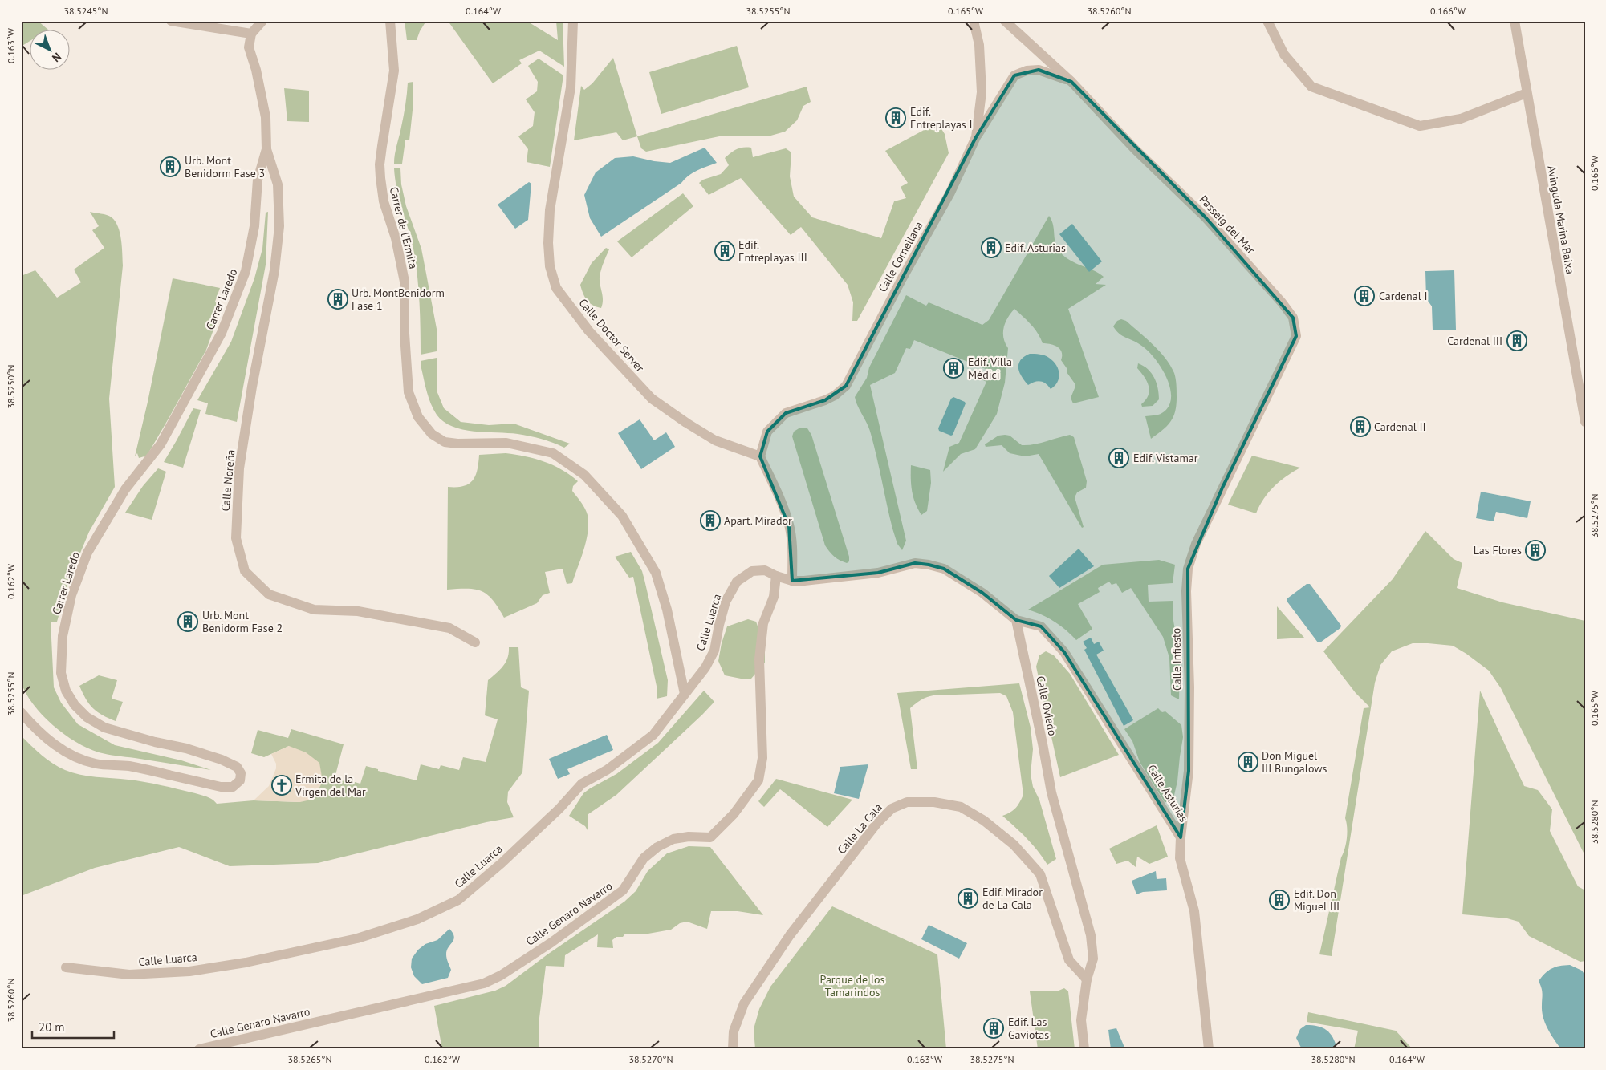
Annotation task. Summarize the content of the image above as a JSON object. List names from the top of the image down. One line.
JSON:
{"streets":{"street":["Avinguda Marina Baixa","Passeig del Mar","Carrer de l'Ermita","Calle Cornellana","Carrer Laredo","Calle Doctor Server","Calle Noreña","Calle Luarca","Calle Infiesto","Calle Oviedo","Calle Asturias","Calle La Cala","Calle Genaro Navarro"]},"crossings":[["Passeig del Mar","Calle Infiesto"],["Carrer de l'Ermita","Calle Luarca"],["Calle Cornellana","Calle Doctor Server"],["Carrer Laredo","Calle Noreña"],["Calle Luarca","Calle Genaro Navarro"],["Calle Infiesto","Calle Asturias"],["Calle Oviedo","Calle Asturias"],["Calle Oviedo","Calle La Cala"]],"parks":["Parque de los Tamarindos"],"places":{"building":["Edif. Entreplayas I","Urb. Mont Benidorm Fase 3","Edif. Asturias","Edif. Entreplayas III","Cardenal I","Urb. MontBenidorm Fase 1","Cardenal III","Edif. Villa Médici","Cardenal II","Edif. Vistamar","Apart. Mirador","Las Flores","Urb. Mont Benidorm Fase 2","Don Miguel III Bungalows","Edif. Mirador de La Cala","Edif. Don Miguel III","Edif. Las Gaviotas"],"church":["Ermita de la Virgen del Mar"]},"scale_bar":"20 m","north":"bottom right","coordinates":["38.5245°N","0.164°W","38.5255°N","0.165°W","38.5260°N","0.166°W","0.163°W","38.5250°N","38.5275°N","0.162°W","38.5280°N","38.5265°N","38.5270°N"]}
